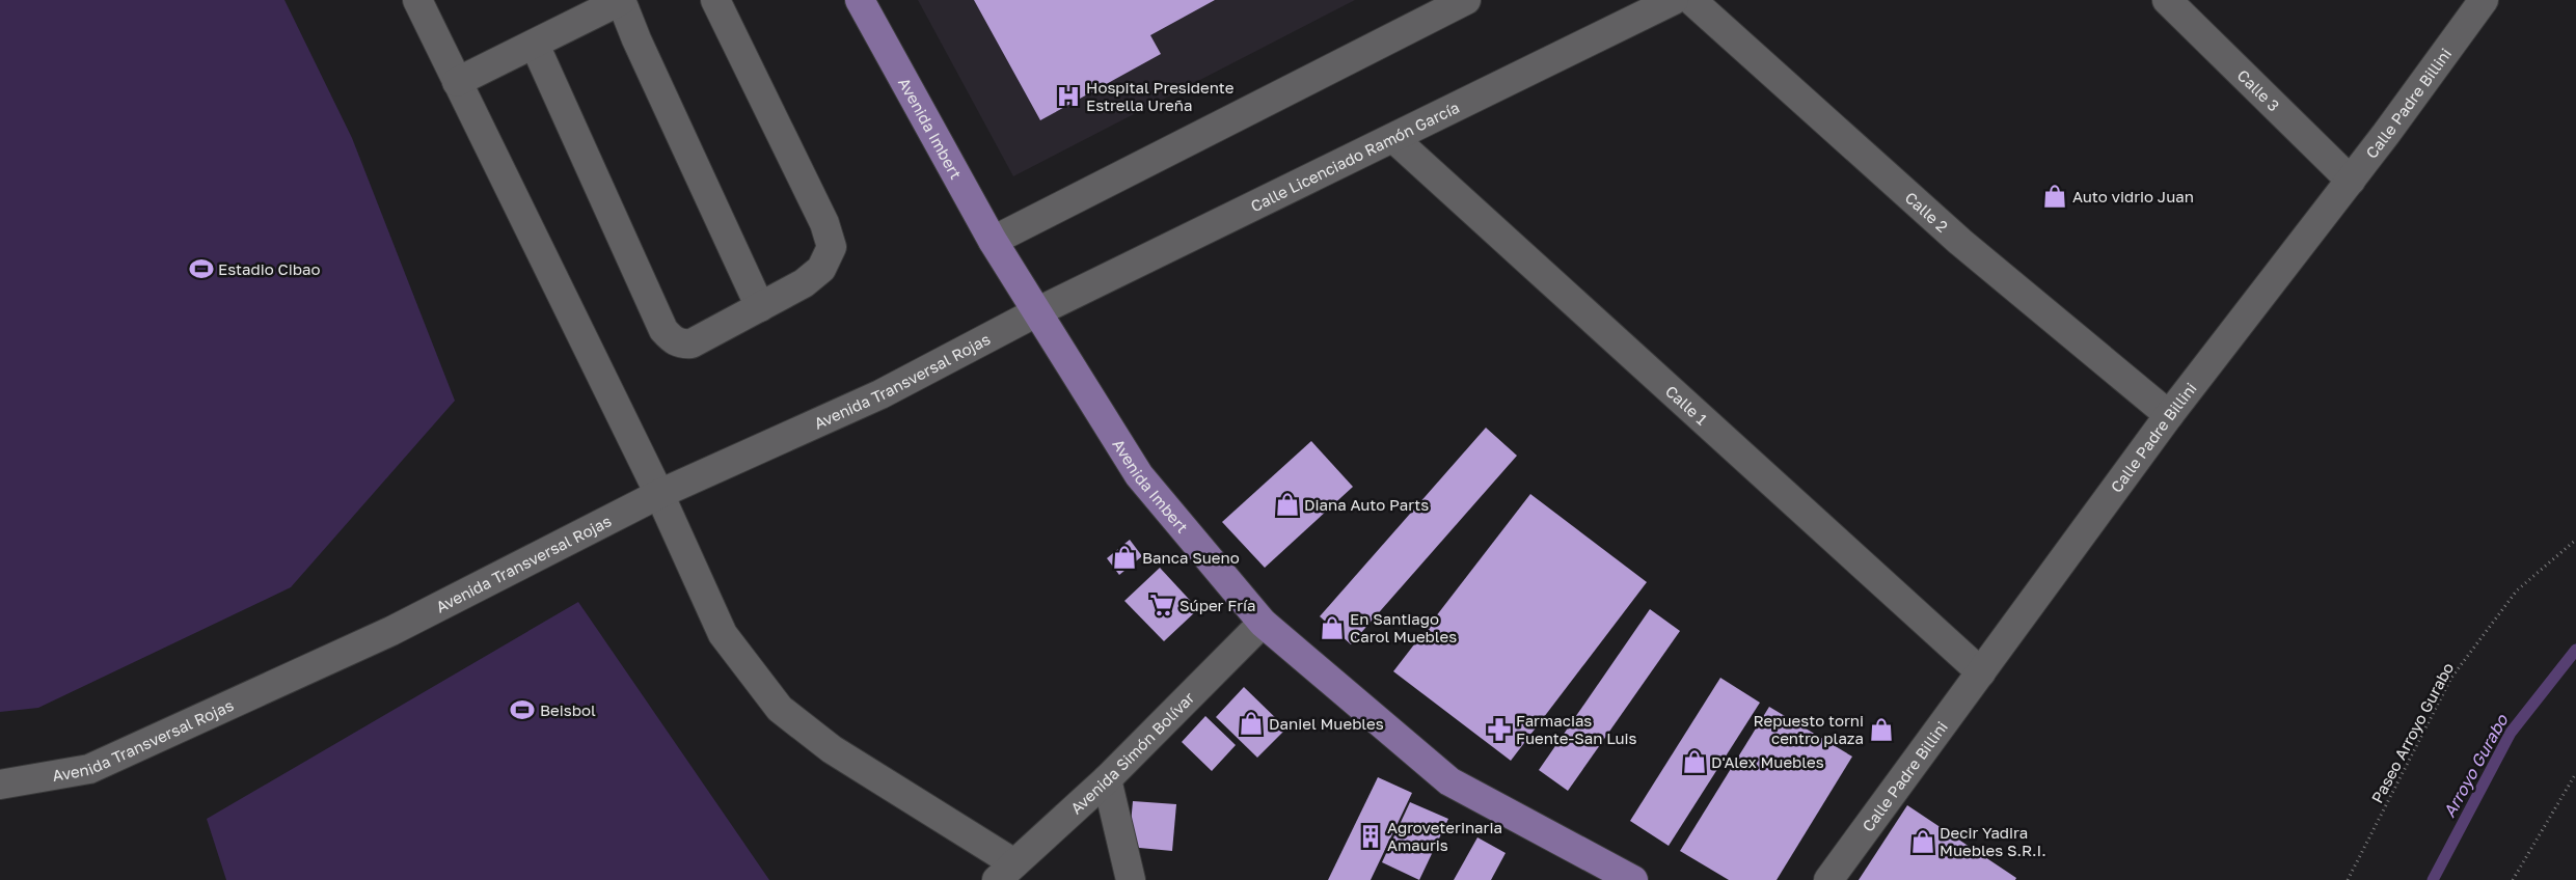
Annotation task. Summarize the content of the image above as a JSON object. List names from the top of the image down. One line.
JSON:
{"streets":{"main road":["Avenida Imbert"],"street":["Calle 3","Calle Padre Billini","Calle Licenciado Ramón García","Calle 2","Avenida Transversal Rojas","Calle 1","Avenida Simón Bolívar"],"path":["Paseo Arroyo Gurabo"]},"crossings":[["Calle 3","Calle Padre Billini"],["Calle Padre Billini","Calle 2"],["Calle Padre Billini","Calle 1"],["Avenida Imbert","Calle Licenciado Ramón García"],["Avenida Imbert","Avenida Transversal Rojas"],["Avenida Imbert","Avenida Simón Bolívar"],["Calle Licenciado Ramón García","Avenida Transversal Rojas"],["Calle Licenciado Ramón García","Calle 1"]],"water":["Arroyo Gurabo"],"places":{"hospital":["Hospital Presidente Estrella Ureña"],"shop":["Auto vidrio Juan","Diana Auto Parts","Banca Sueno","En Santiago Carol Muebles","Daniel Muebles","Repuesto torni centro plaza","D'Alex Muebles","Decir Yadira Muebles S.R.I."],"sports":["Estadio Cibao","Beisbol"],"supermarket":["Súper Fría"],"pharmacy":["Farmacias Fuente-San Luis"],"building":["Agroveterinaria Amauris"]}}
